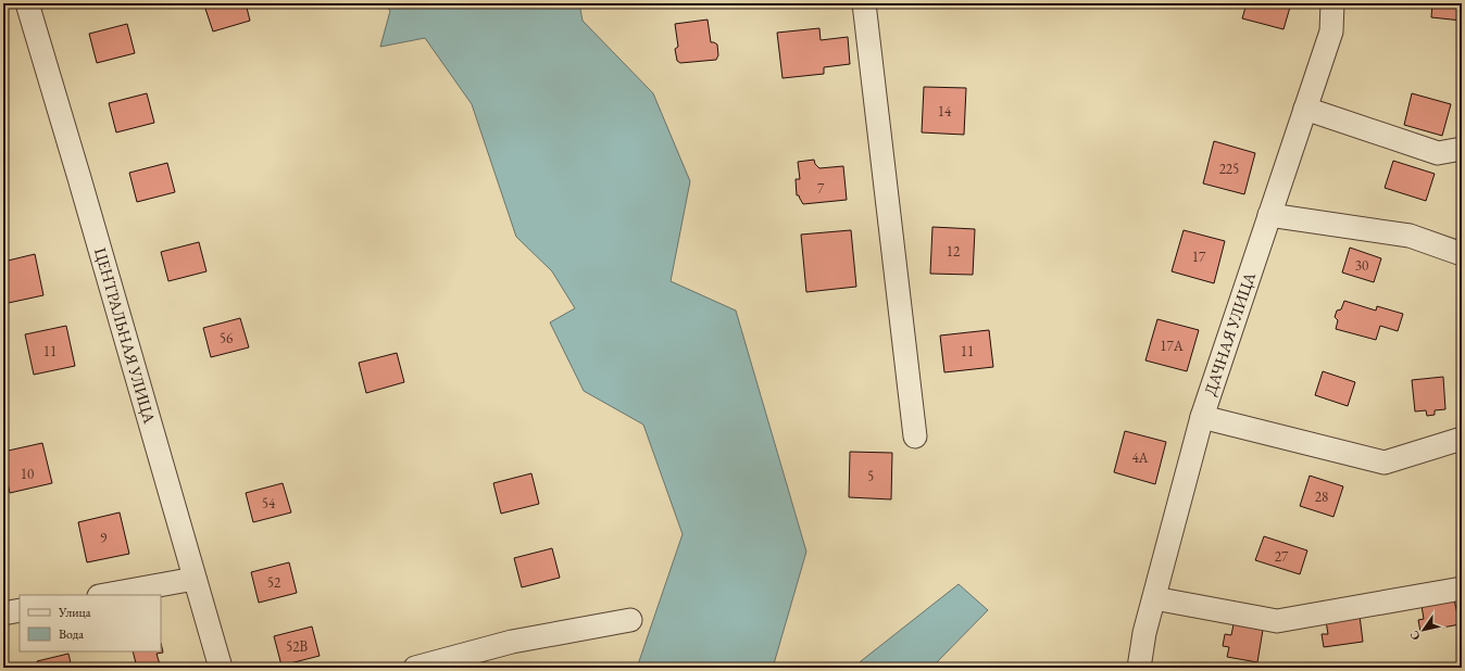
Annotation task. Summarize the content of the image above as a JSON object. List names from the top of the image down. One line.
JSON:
{"streets":{"street":["ДАЧНАЯ УЛИЦА","ЦЕНТРАЛЬНАЯ УЛИЦА"]},"house_numbers":["14","225","7","12","17","30","56","17А","11","11","4А","10","5","28","54","9","27","52","52В"],"legend":["Улица","Вода"],"north":"bottom left"}
